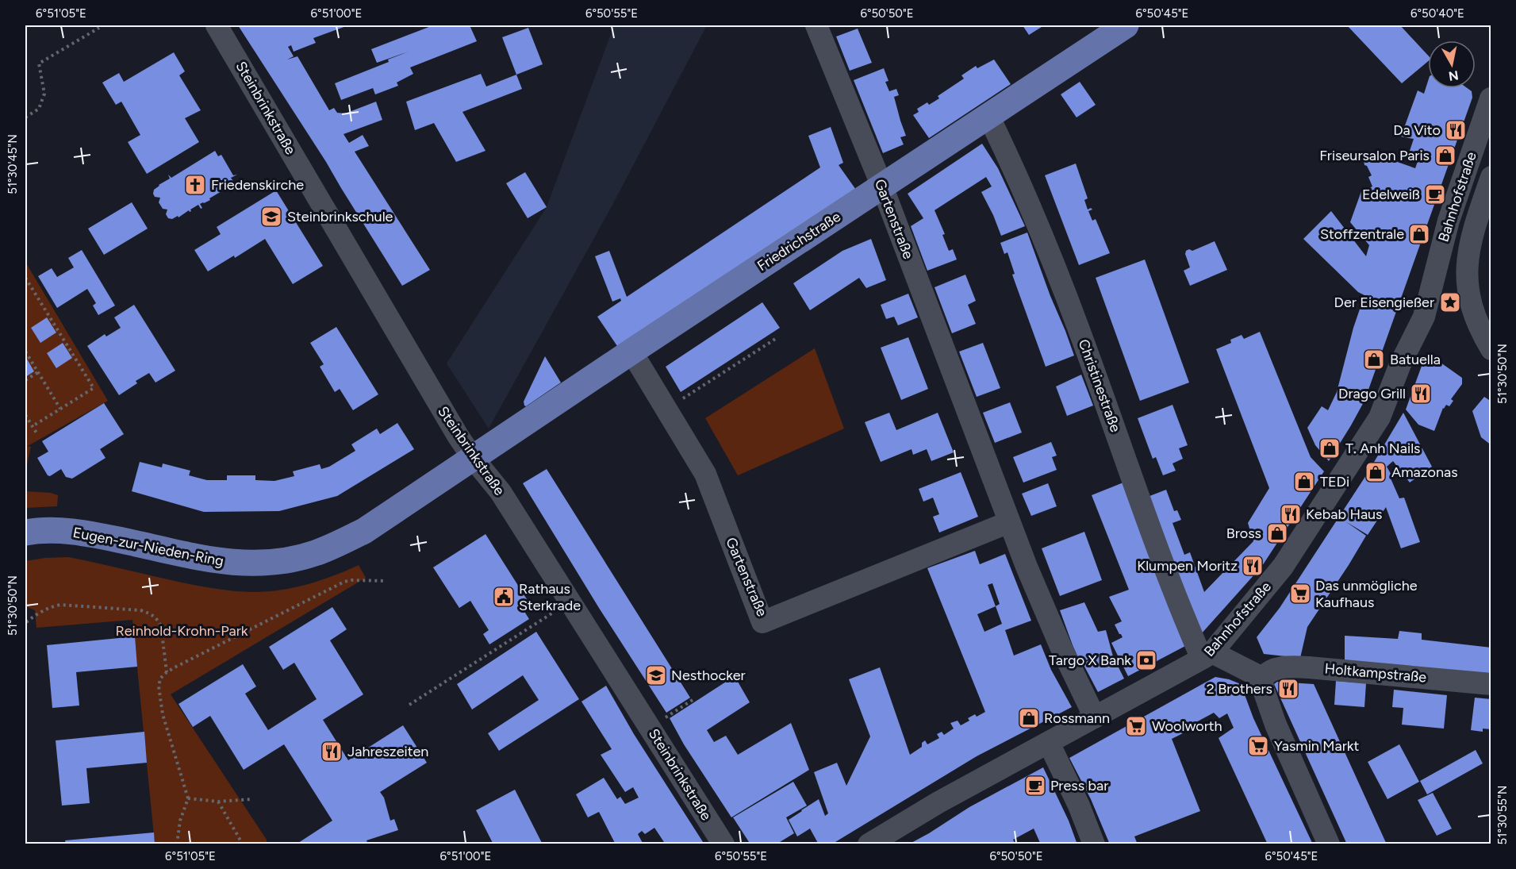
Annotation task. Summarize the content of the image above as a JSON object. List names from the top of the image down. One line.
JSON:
{"streets":{"main road":["Friedrichstraße","Eugen-zur-Nieden-Ring"],"street":["Steinbrinkstraße","Bahnhofstraße","Gartenstraße","Christinestraße","Holtkampstraße"]},"crossings":[["Steinbrinkstraße","Friedrichstraße"],["Steinbrinkstraße","Eugen-zur-Nieden-Ring"],["Bahnhofstraße","Gartenstraße"],["Bahnhofstraße","Christinestraße"],["Gartenstraße","Friedrichstraße"],["Friedrichstraße","Christinestraße"],["Friedrichstraße","Eugen-zur-Nieden-Ring"]],"parks":["Reinhold-Krohn-Park"],"places":{"restaurant":["Da Vito","Drago Grill","Kebab Haus","Klumpen Moritz","2 Brothers","Jahreszeiten"],"shop":["Friseursalon Paris","Stoffzentrale","Batuella","T. Anh Nails","Amazonas","TEDi","Bross","Rossmann"],"church":["Friedenskirche"],"cafe":["Edelweiß","Press bar"],"school or university":["Steinbrinkschule","Nesthocker"],"place":["Der Eisengießer"],"supermarket":["Das unmögliche Kaufhaus","Woolworth","Yasmin Markt"],"public building":["Rathaus Sterkrade"],"bank":["Targo X Bank"]},"north":"bottom","coordinates":["6°51'05\"E","6°51'00\"E","6°50'55\"E","6°50'50\"E","6°50'45\"E","6°50'40\"E","51°30'45\"N","51°30'50\"N","51°30'55\"N"]}
